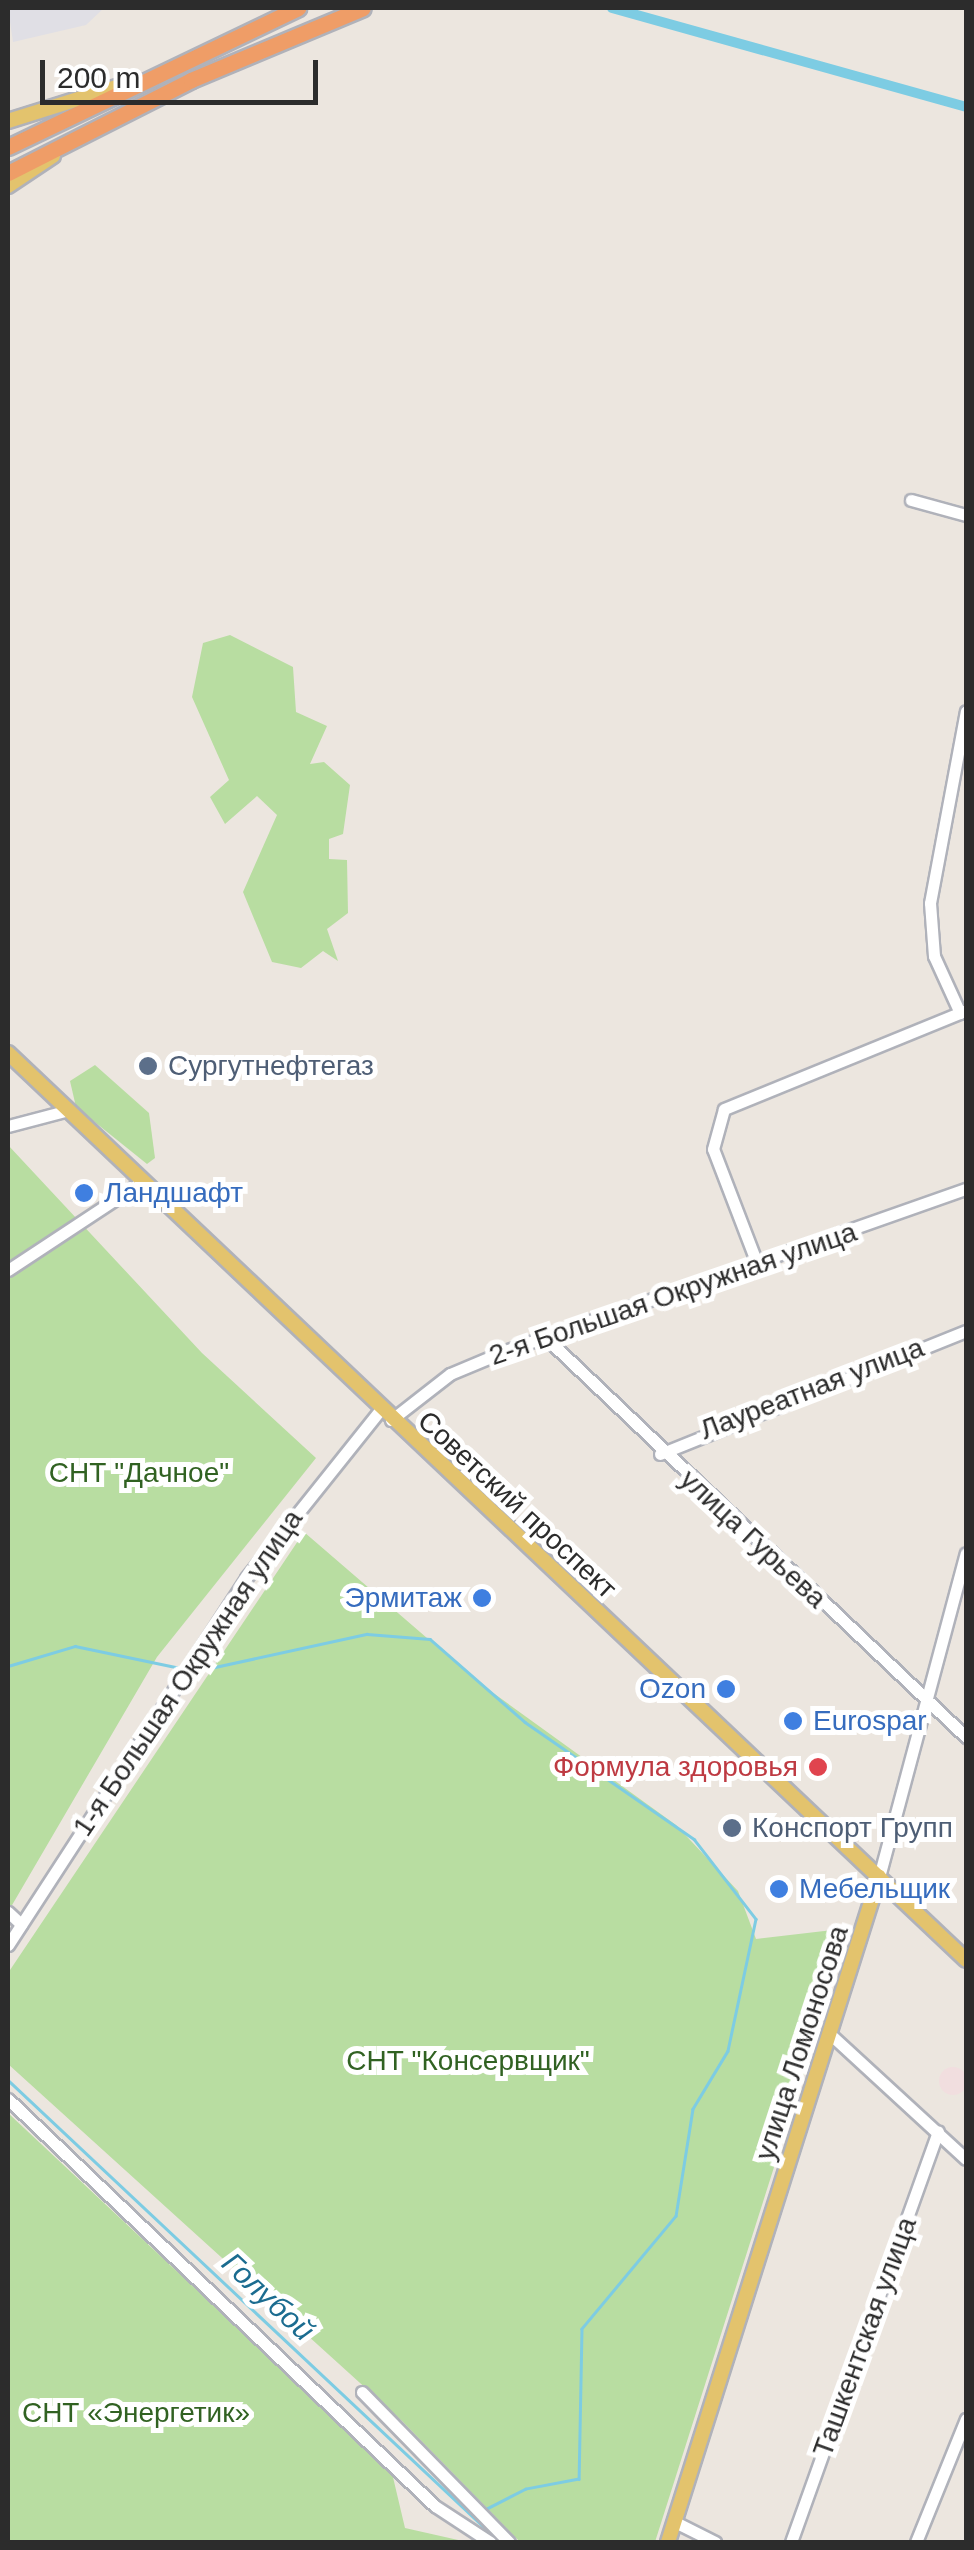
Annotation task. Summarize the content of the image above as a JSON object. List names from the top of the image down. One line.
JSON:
{"streets":{"main road":["Советский проспект","улица Ломоносова"],"street":["2-я Большая Окружная улица","Лауреатная улица","улица Гурьева","1-я Большая Окружная улица","Ташкентская улица"]},"crossings":[["2-я Большая Окружная улица","Советский проспект"],["2-я Большая Окружная улица","улица Гурьева"],["2-я Большая Окружная улица","1-я Большая Окружная улица"],["Лауреатная улица","улица Гурьева"],["Советский проспект","1-я Большая Окружная улица"],["Советский проспект","улица Ломоносова"],["улица Гурьева","улица Ломоносова"]],"water":["Голубой"],"parks":["СНТ \"Дачное\"","СНТ \"Консервщик\"","СНТ «Энергетик»"],"places":["Сургутнефтегаз","Ландшафт","Эрмитаж","Ozon","Eurospar","Формула здоровья","Конспорт Групп","Мебельщик"],"scale_bar":"200 m"}
